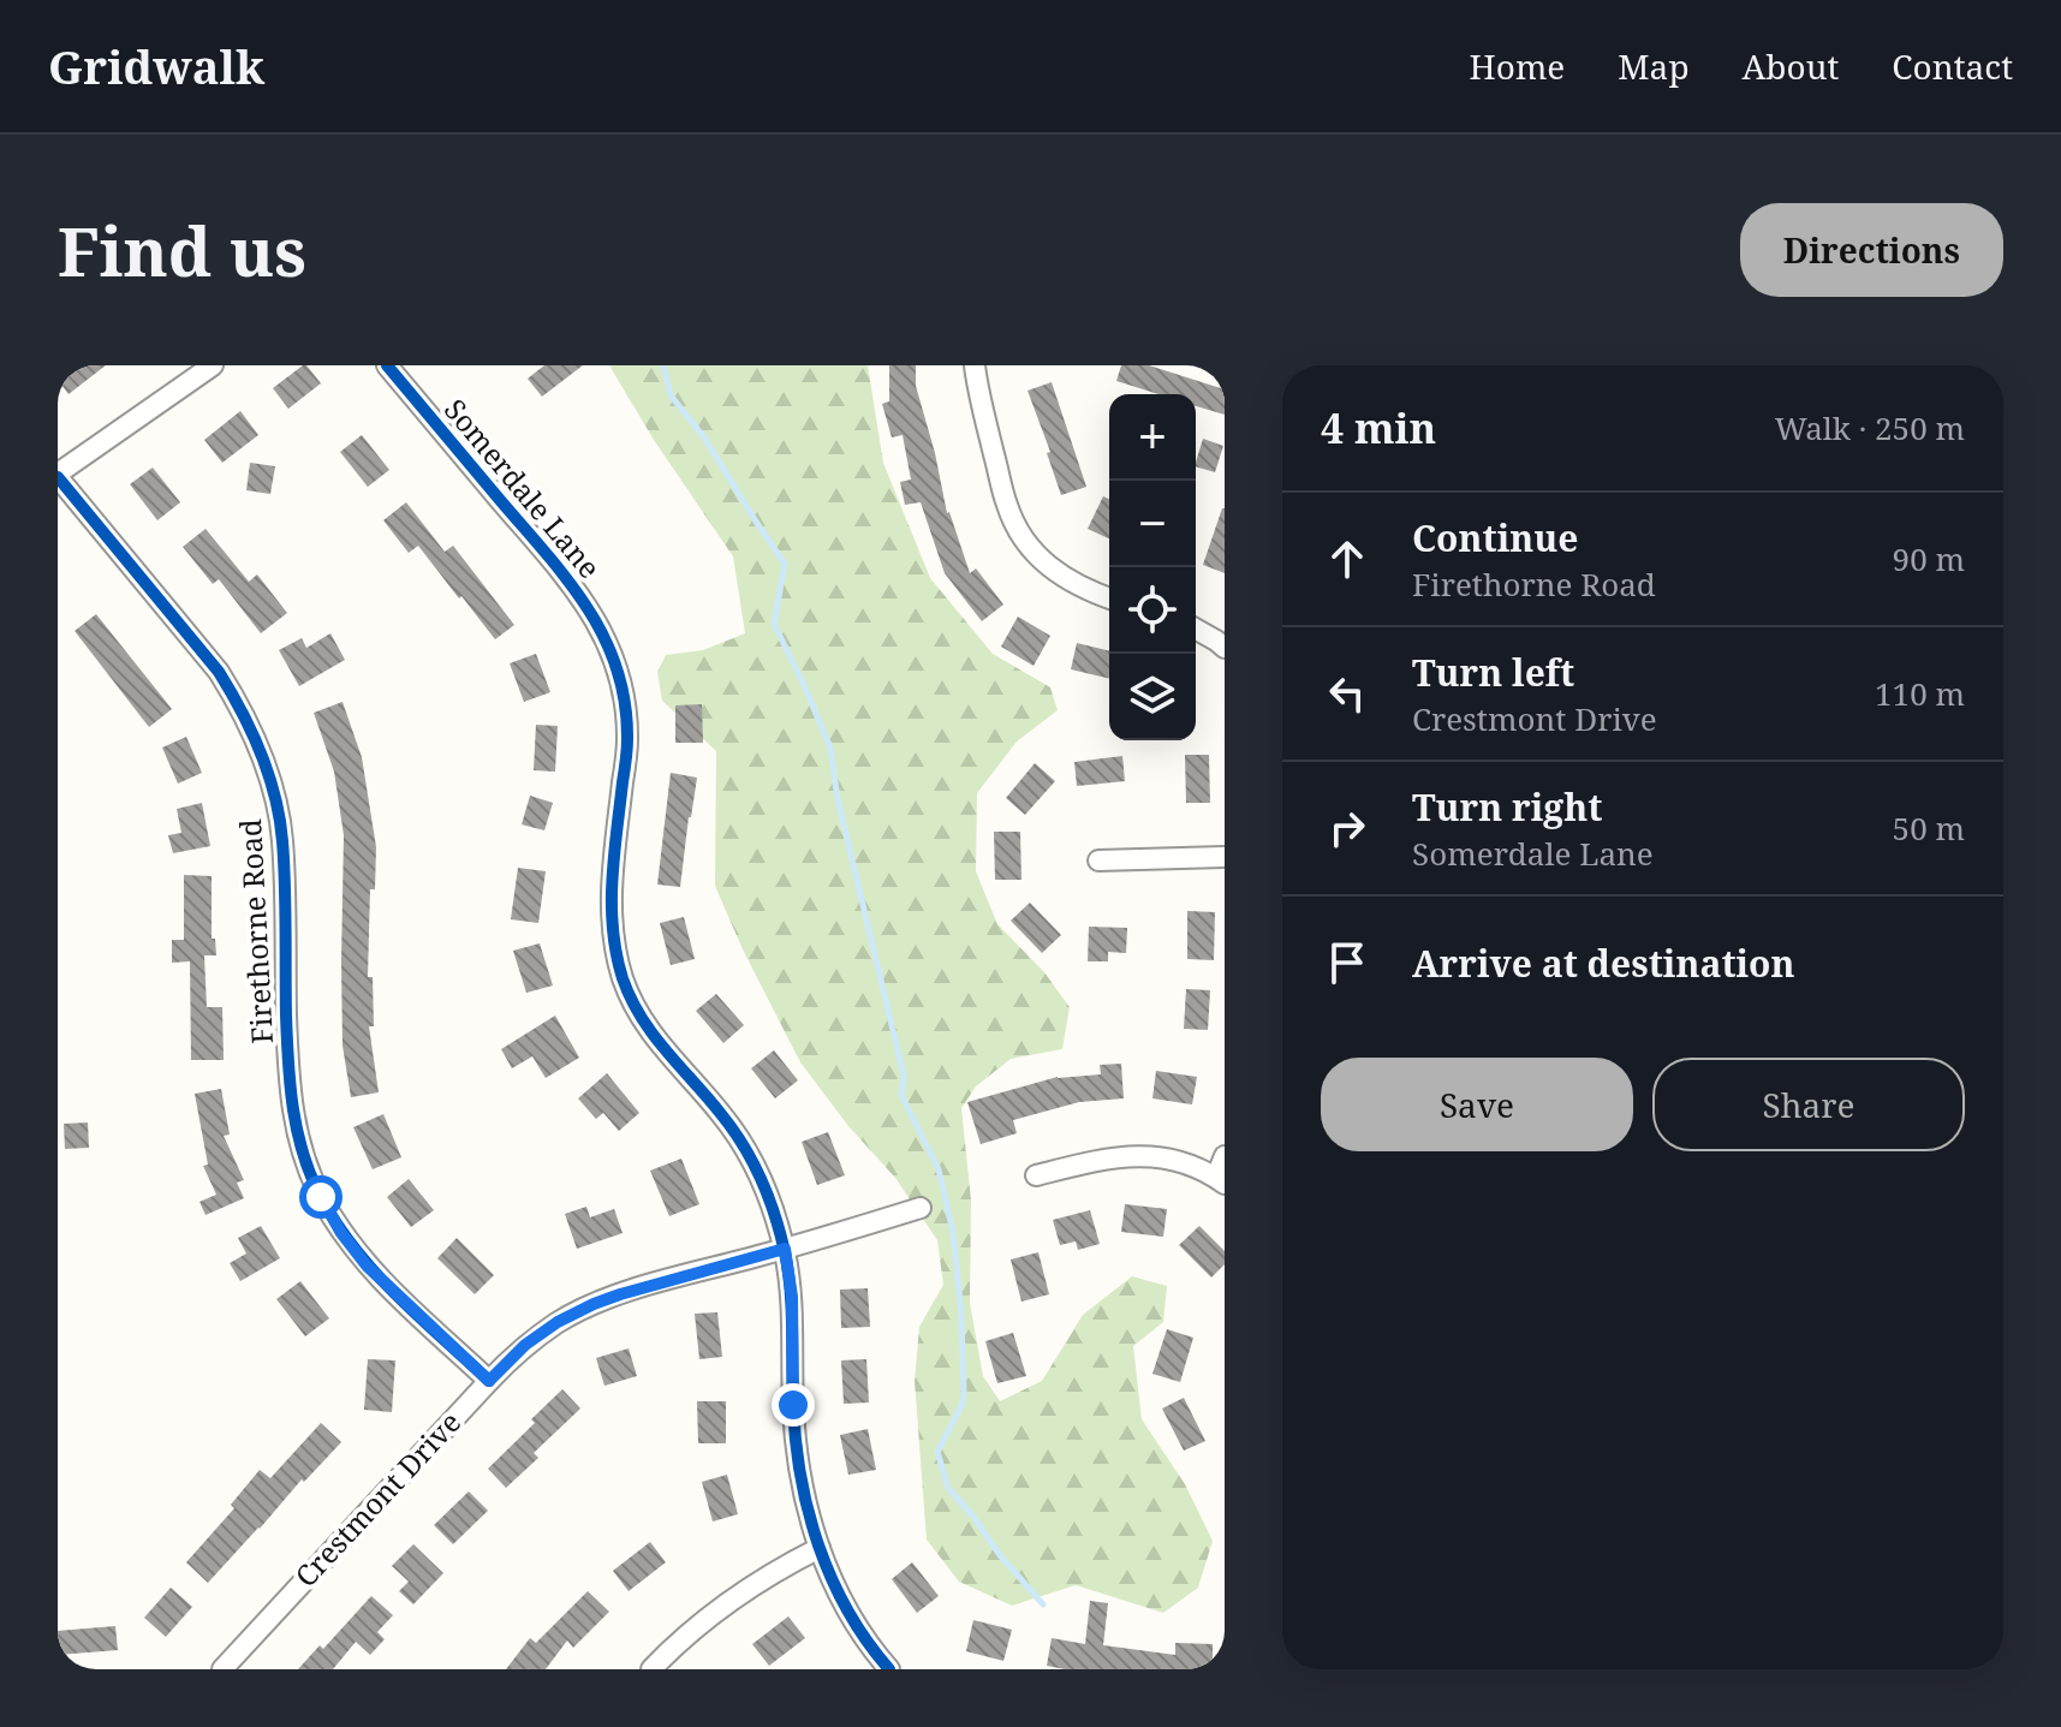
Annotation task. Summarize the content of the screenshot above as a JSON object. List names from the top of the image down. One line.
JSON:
{"streets":{"street":["Somerdale Lane","Firethorne Road","Crestmont Drive"]},"crossings":[["Somerdale Lane","Crestmont Drive"],["Firethorne Road","Crestmont Drive"]],"page":{"header":"Gridwalk","nav":["Home","Map","About","Contact"],"buttons":["Directions",["Save","Share"]],"title":"Find us","heading":["4 min","Walk · 250 m"],"map_buttons":["+","−"],"list":[["Continue","Firethorne Road","90 m"],["Turn left","Crestmont Drive","110 m"],["Turn right","Somerdale Lane","50 m"],"Arrive at destination"]}}
